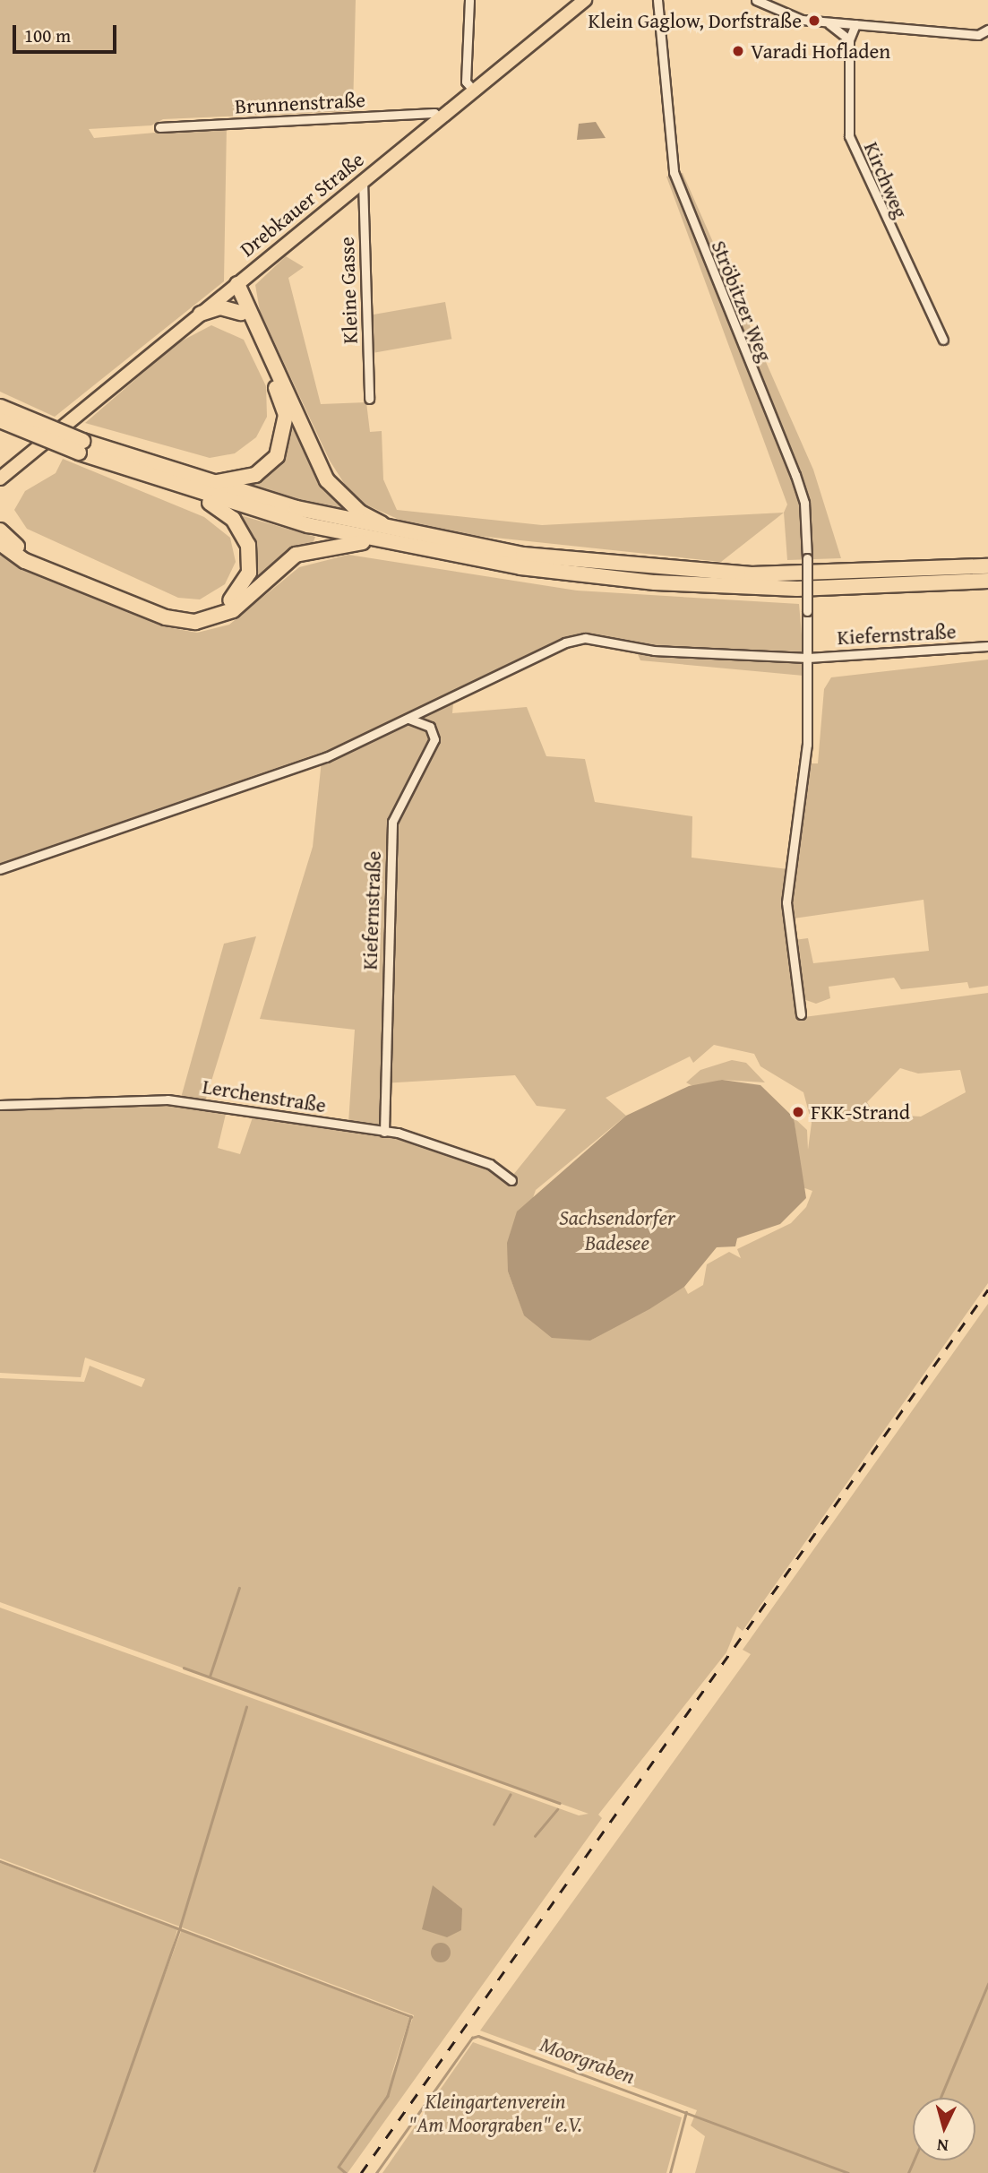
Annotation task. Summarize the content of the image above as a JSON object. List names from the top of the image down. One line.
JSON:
{"streets":{"main road":["Drebkauer Straße"],"street":["Brunnenstraße","Kirchweg","Kleine Gasse","Ströbitzer Weg","Kiefernstraße","Lerchenstraße"]},"crossings":[["Brunnenstraße","Drebkauer Straße"],["Drebkauer Straße","Kleine Gasse"],["Ströbitzer Weg","Kiefernstraße"],["Kiefernstraße","Lerchenstraße"]],"water":["Sachsendorfer Badesee","Moorgraben"],"parks":["Kleingartenverein \"Am Moorgraben\" e.V."],"places":["Klein Gaglow, Dorfstraße","Varadi Hofladen","FKK-Strand"],"scale_bar":"100 m","north":"bottom"}
